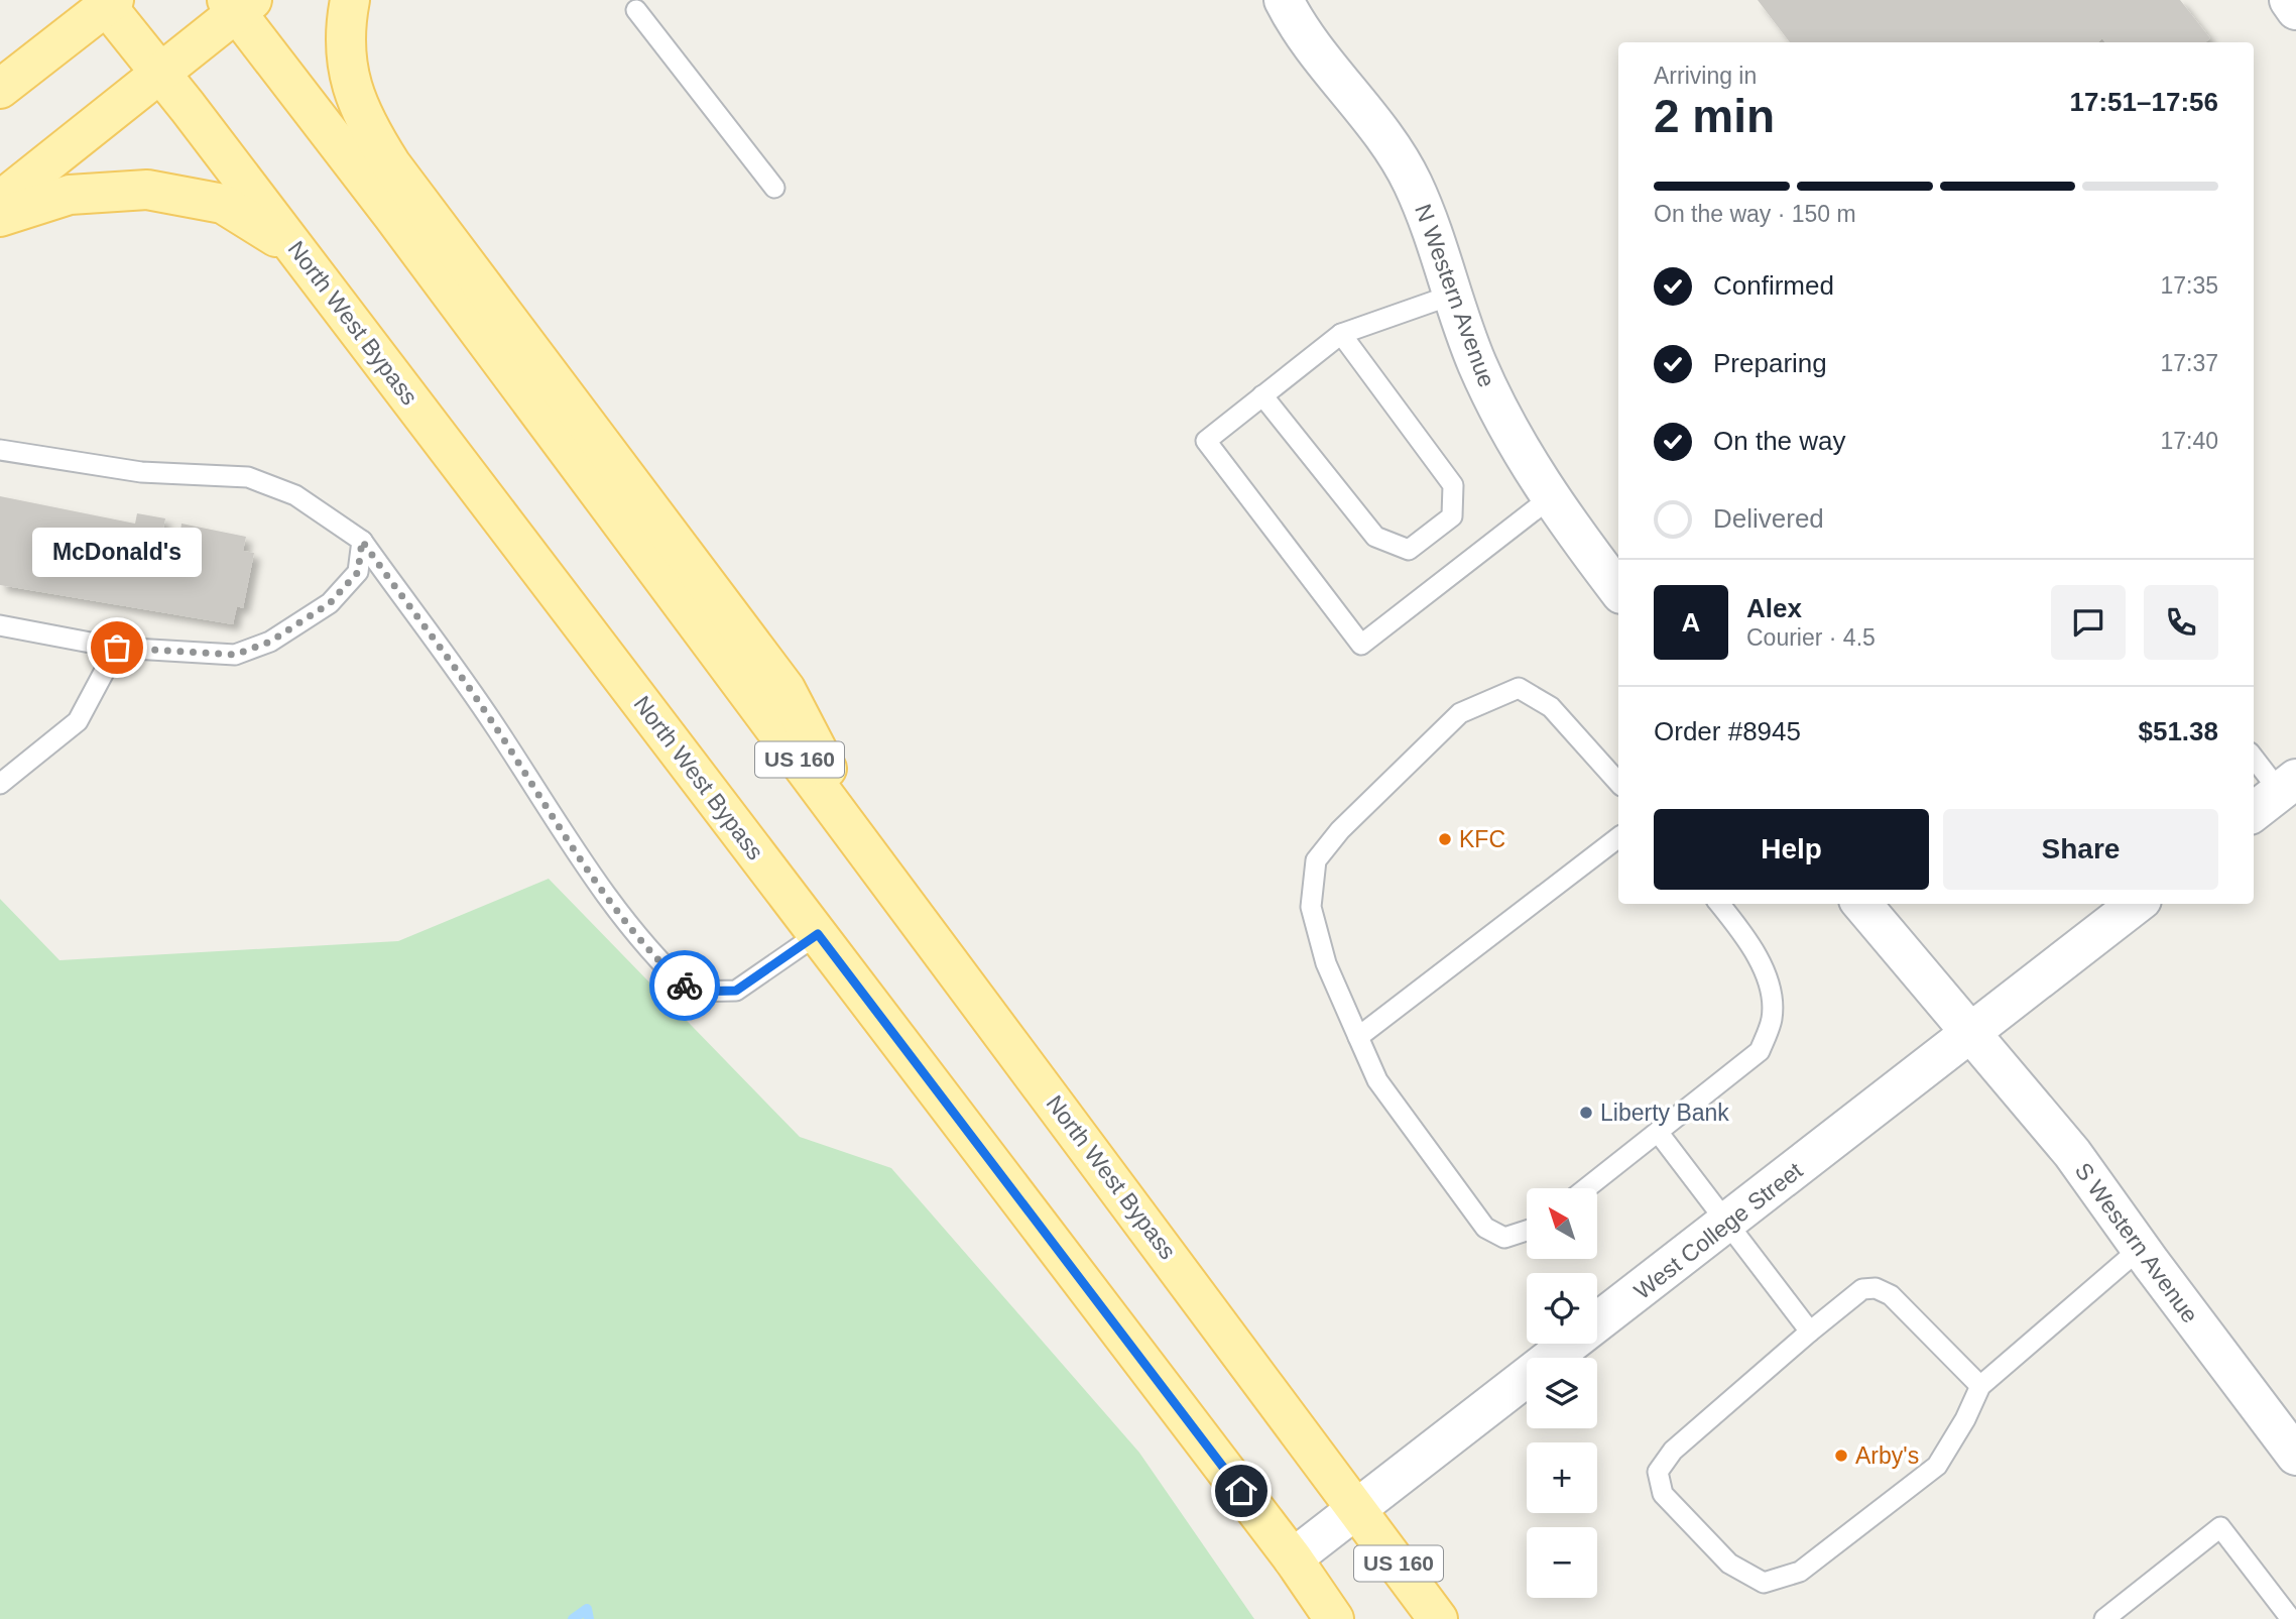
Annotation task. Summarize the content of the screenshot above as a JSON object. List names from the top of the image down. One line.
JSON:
{"streets":{"main road":["North West Bypass","US 160"],"street":["N Western Avenue","West College Street","S Western Avenue"]},"crossings":[["North West Bypass","US 160"],["North West Bypass","West College Street"],["US 160","West College Street"],["West College Street","S Western Avenue"]],"places":["McDonald's","KFC","Liberty Bank","Arby's"],"north":"top left","page":{"heading":["2 min","Arriving in","17:51–17:56"],"panel":["Alex","Courier · 4.5","Order #8945","$51.38"],"bar":"On the way · 150 m","list":[["Confirmed","17:35"],["Preparing","17:37"],["On the way","17:40"],"Delivered"],"bubble":"McDonald's","round":"A","buttons":["Help","Share"],"map_buttons":["+","−"]}}
